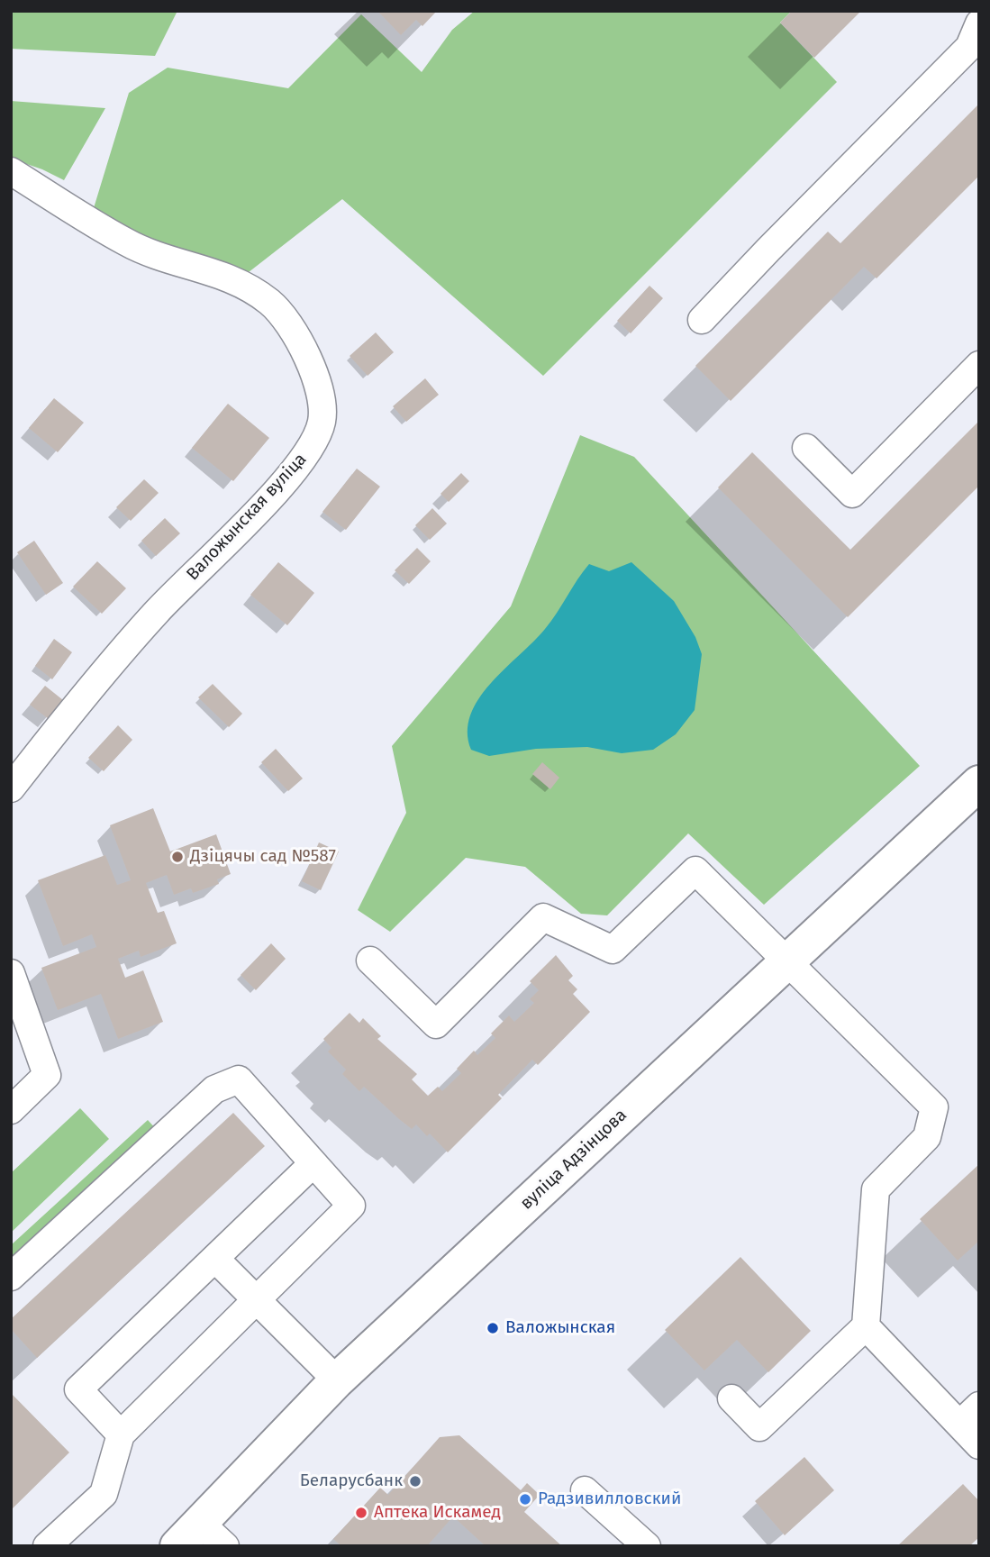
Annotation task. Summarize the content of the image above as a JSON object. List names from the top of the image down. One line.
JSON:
{"streets":{"main road":["вуліца Адзінцова"],"street":["Валожынская вуліца"]},"places":["Дзіцячы сад №587","Валожынская","Беларусбанк","Радзивилловский","Аптека Искамед"]}
